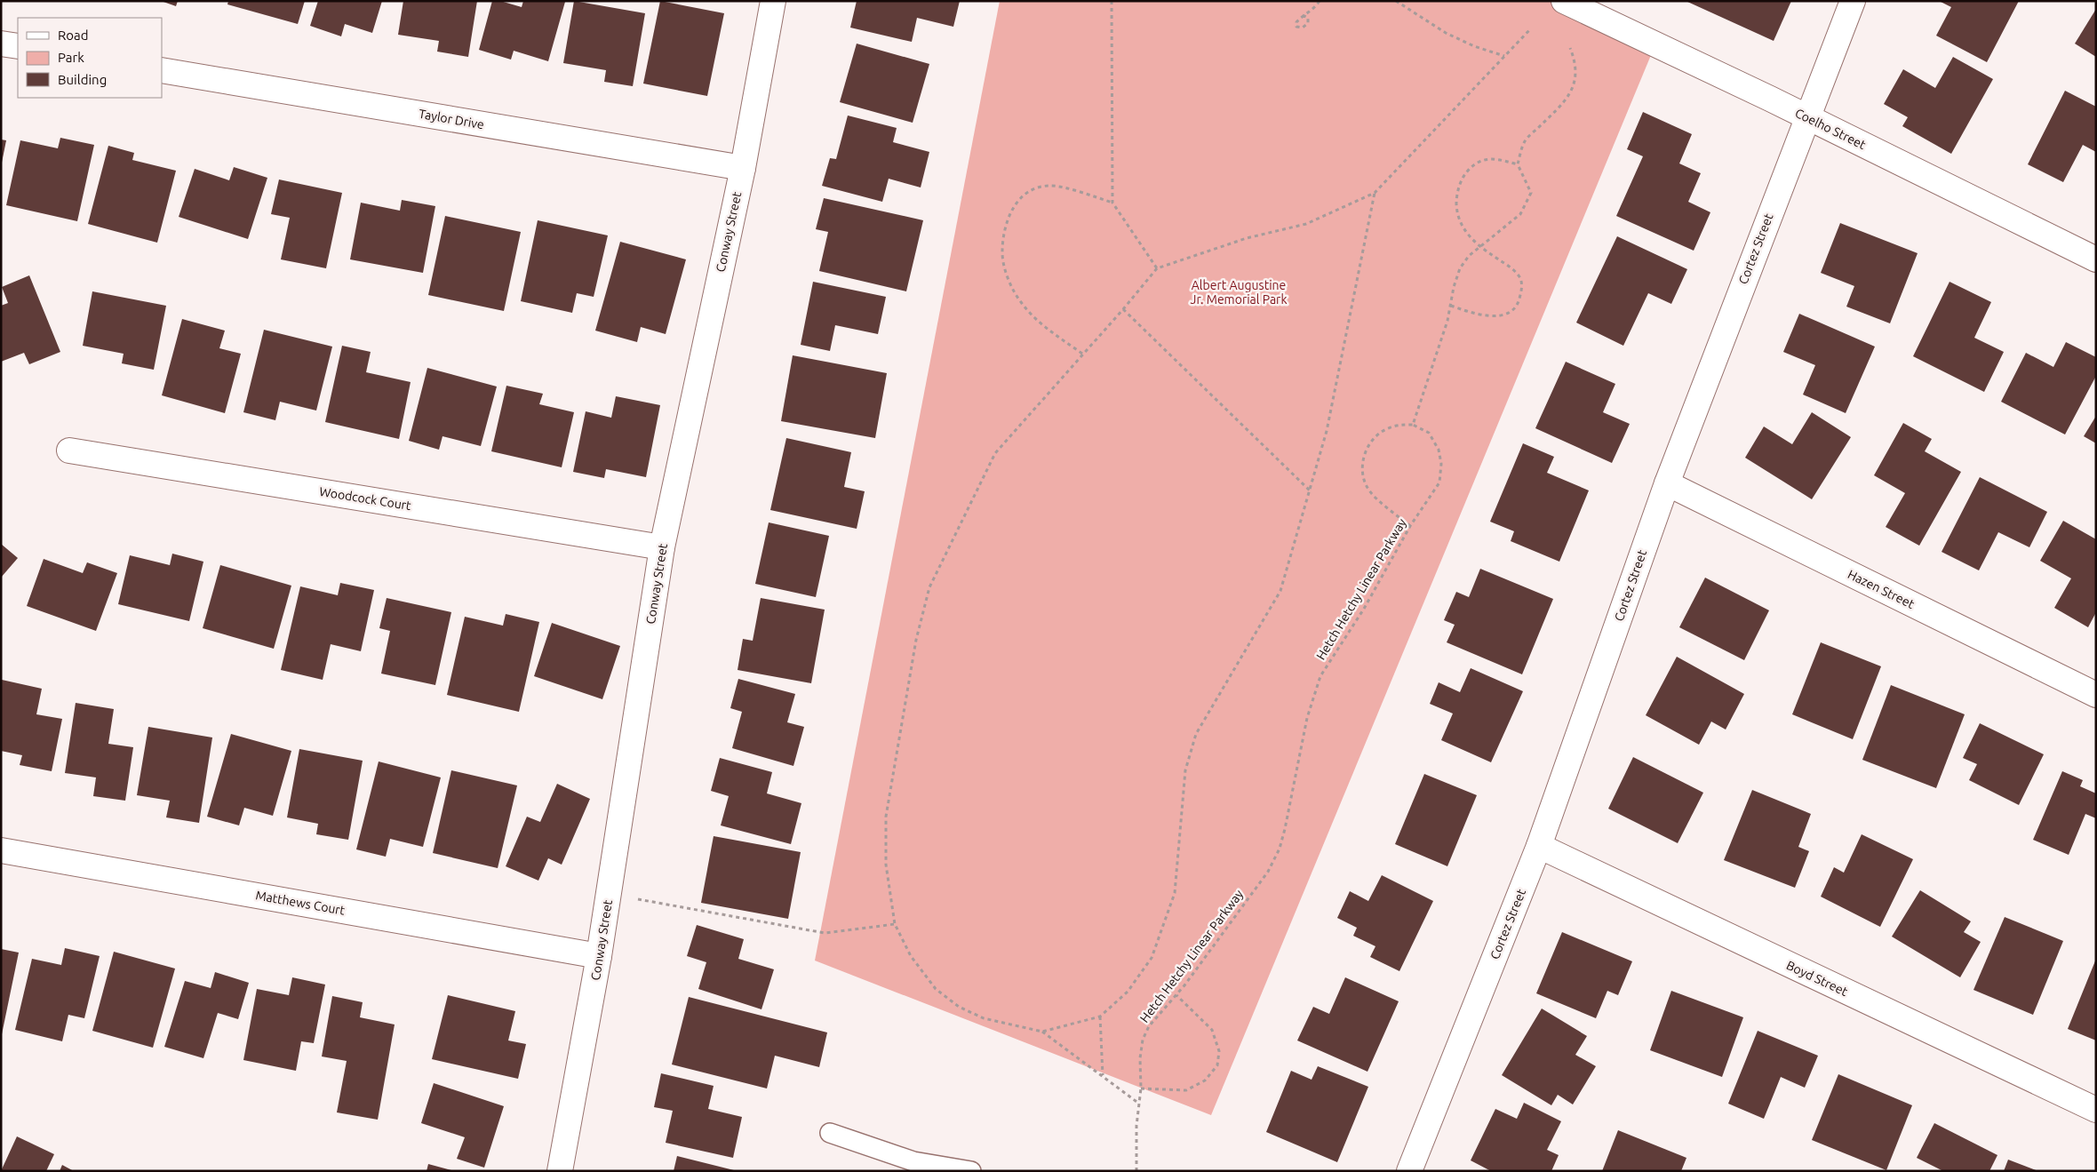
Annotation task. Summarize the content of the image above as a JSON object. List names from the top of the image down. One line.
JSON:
{"streets":{"street":["Taylor Drive","Coelho Street","Conway Street","Cortez Street","Woodcock Court","Hazen Street","Matthews Court","Boyd Street"],"path":["Hetch Hetchy Linear Parkway"]},"crossings":[["Taylor Drive","Conway Street"],["Coelho Street","Cortez Street"],["Conway Street","Woodcock Court"],["Conway Street","Matthews Court"],["Cortez Street","Hazen Street"],["Cortez Street","Boyd Street"]],"parks":["Albert Augustine Jr. Memorial Park"],"legend":["Road","Park","Building"]}
